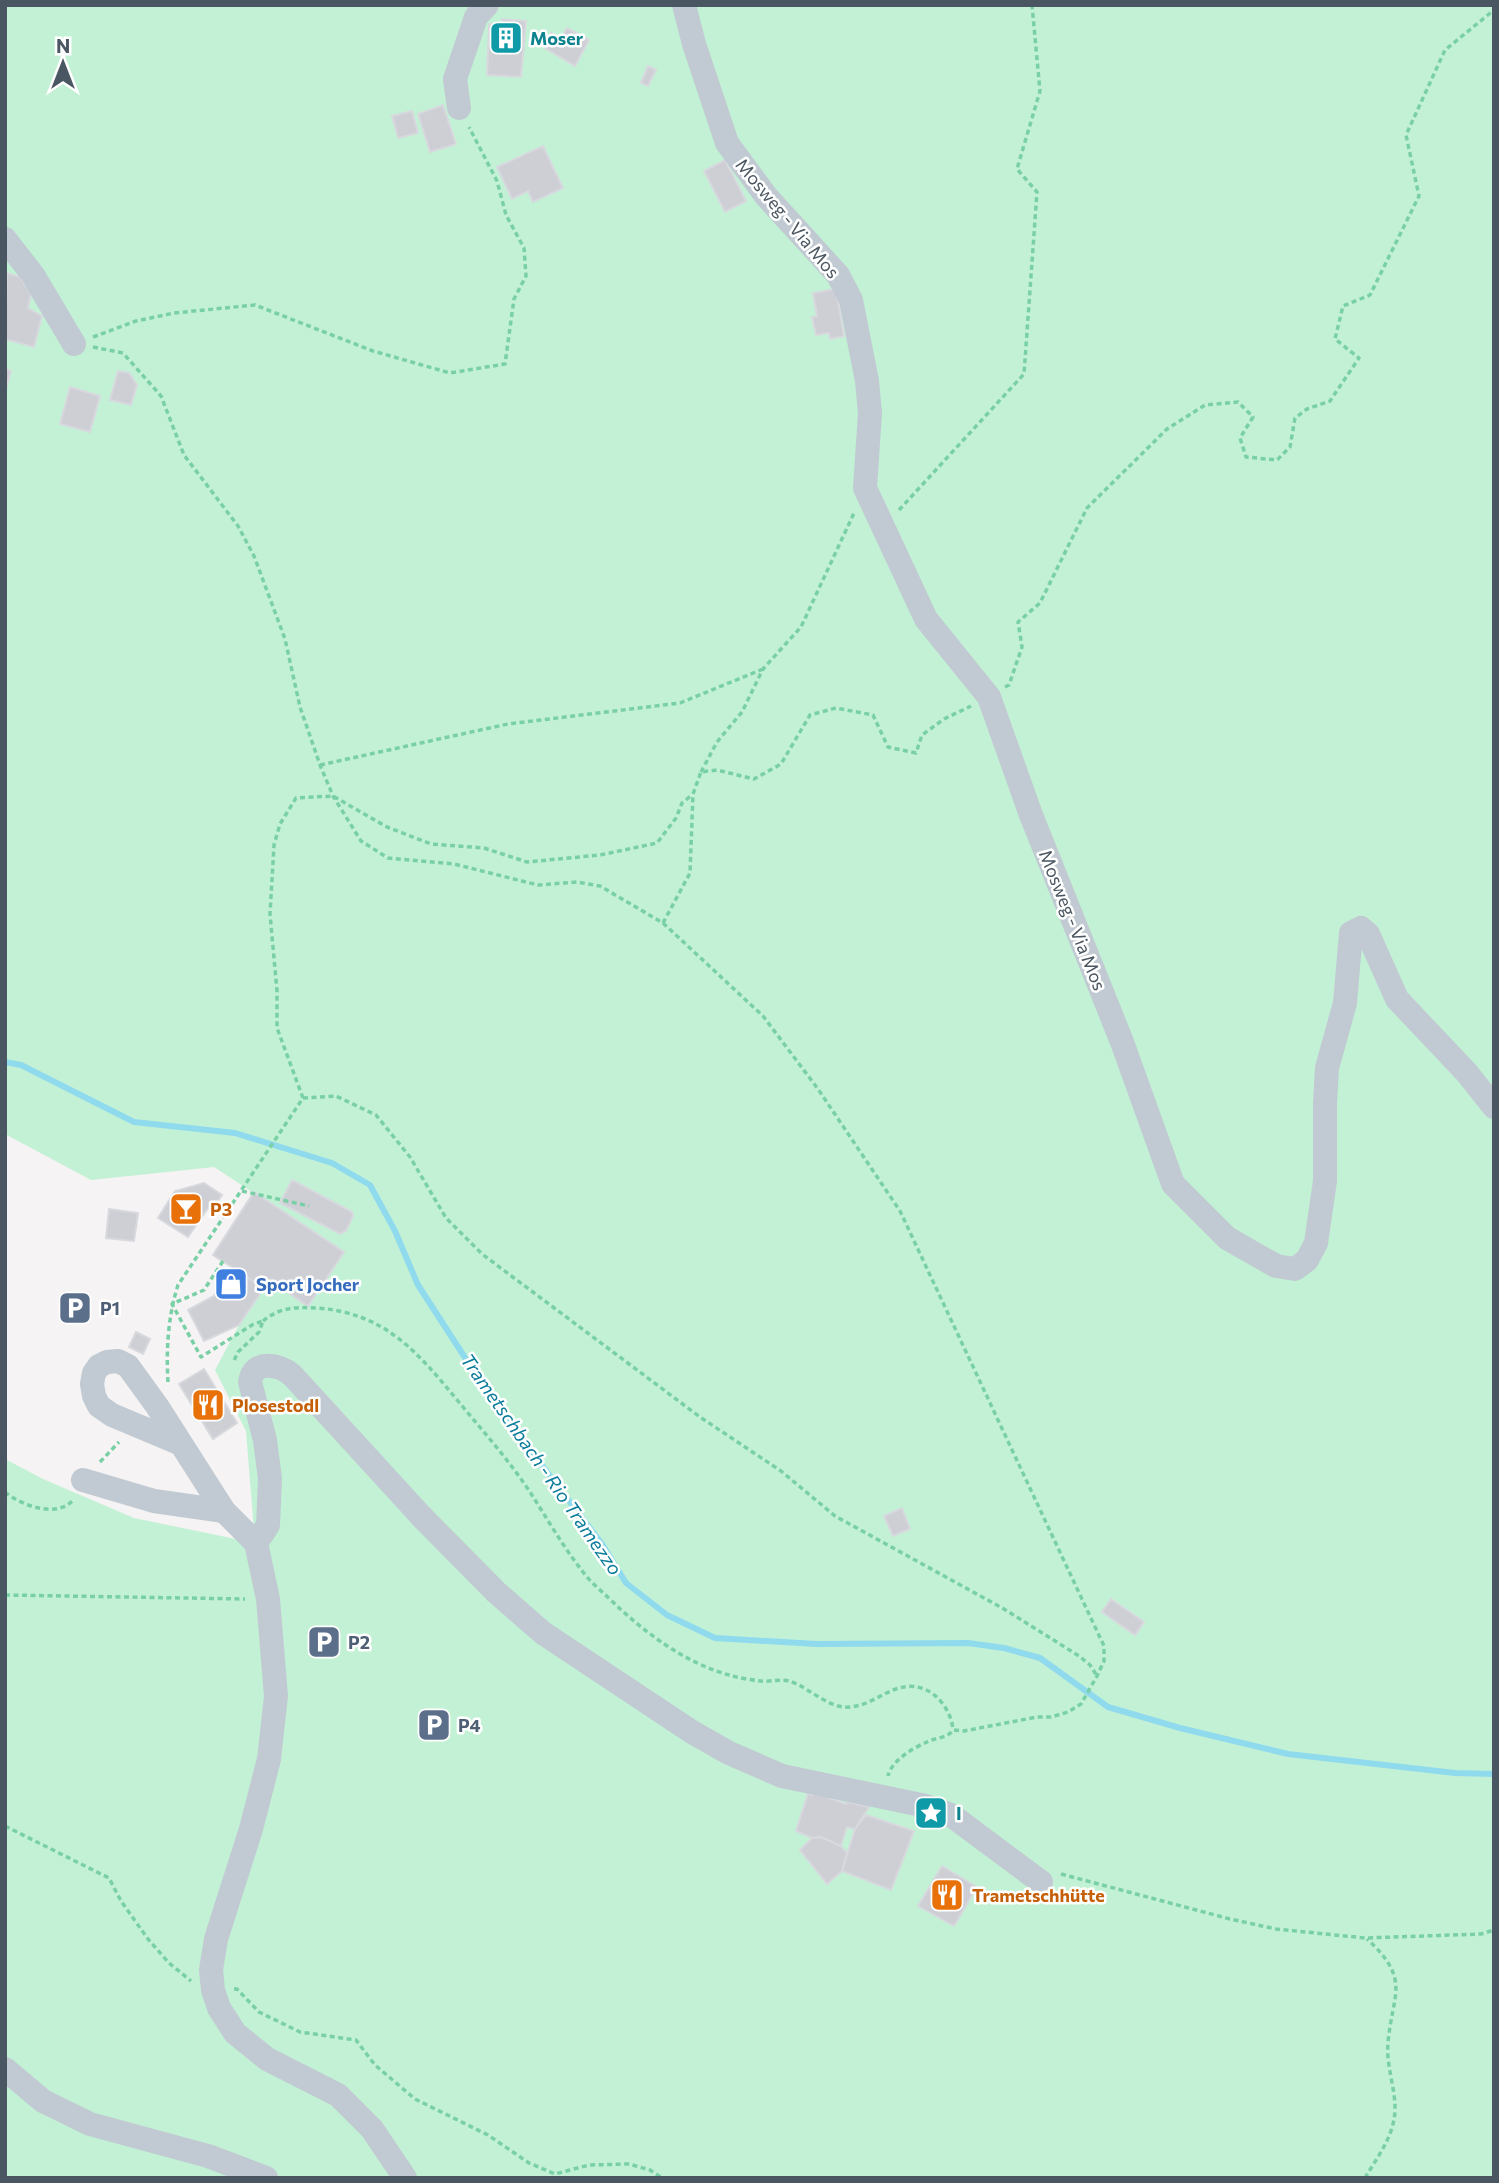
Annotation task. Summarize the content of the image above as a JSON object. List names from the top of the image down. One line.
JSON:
{"streets":{"street":["Mosweg - Via Mos"]},"water":["Trametschbach - Rio Tramezzo"],"places":{"building":["Moser"],"bar":["P3"],"shop":["Sport Jocher"],"parking":["P1","P2","P4"],"restaurant":["Plosestodl","Trametschhütte"],"place":["I"]},"north":"top"}
